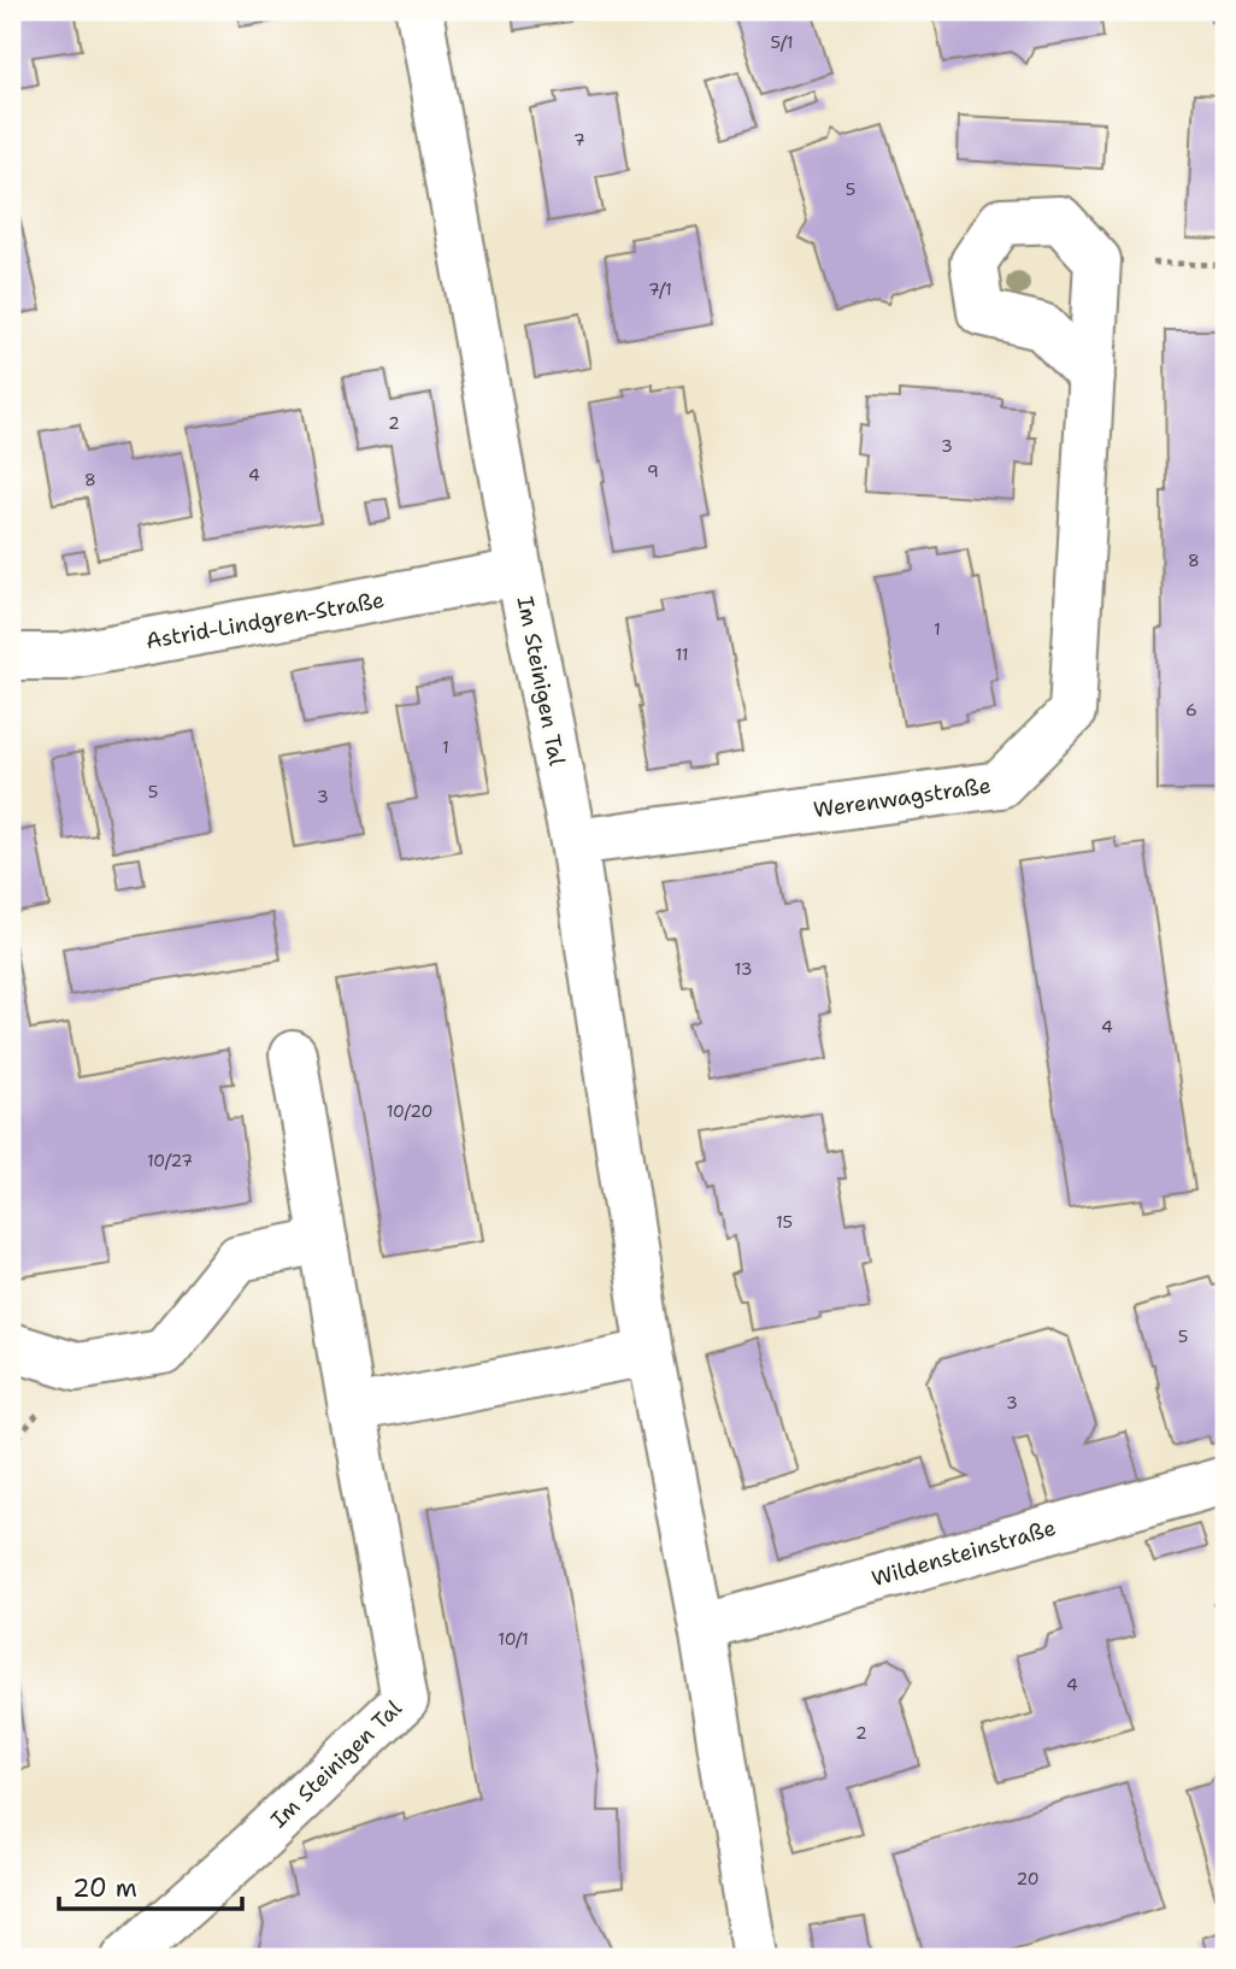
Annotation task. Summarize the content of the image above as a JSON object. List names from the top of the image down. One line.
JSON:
{"streets":{"street":["Astrid-Lindgren-Straße","Im Steinigen Tal","Werenwagstraße","Wildensteinstraße"]},"crossings":[["Astrid-Lindgren-Straße","Im Steinigen Tal"],["Im Steinigen Tal","Werenwagstraße"],["Im Steinigen Tal","Wildensteinstraße"]],"house_numbers":["5/1","7","5","7/1","2","3","9","4","8","8","1","11","6","1","5","3","13","4","10/20","10/27","15","5","3","10/1","4","2","20"],"scale_bar":"20 m"}
